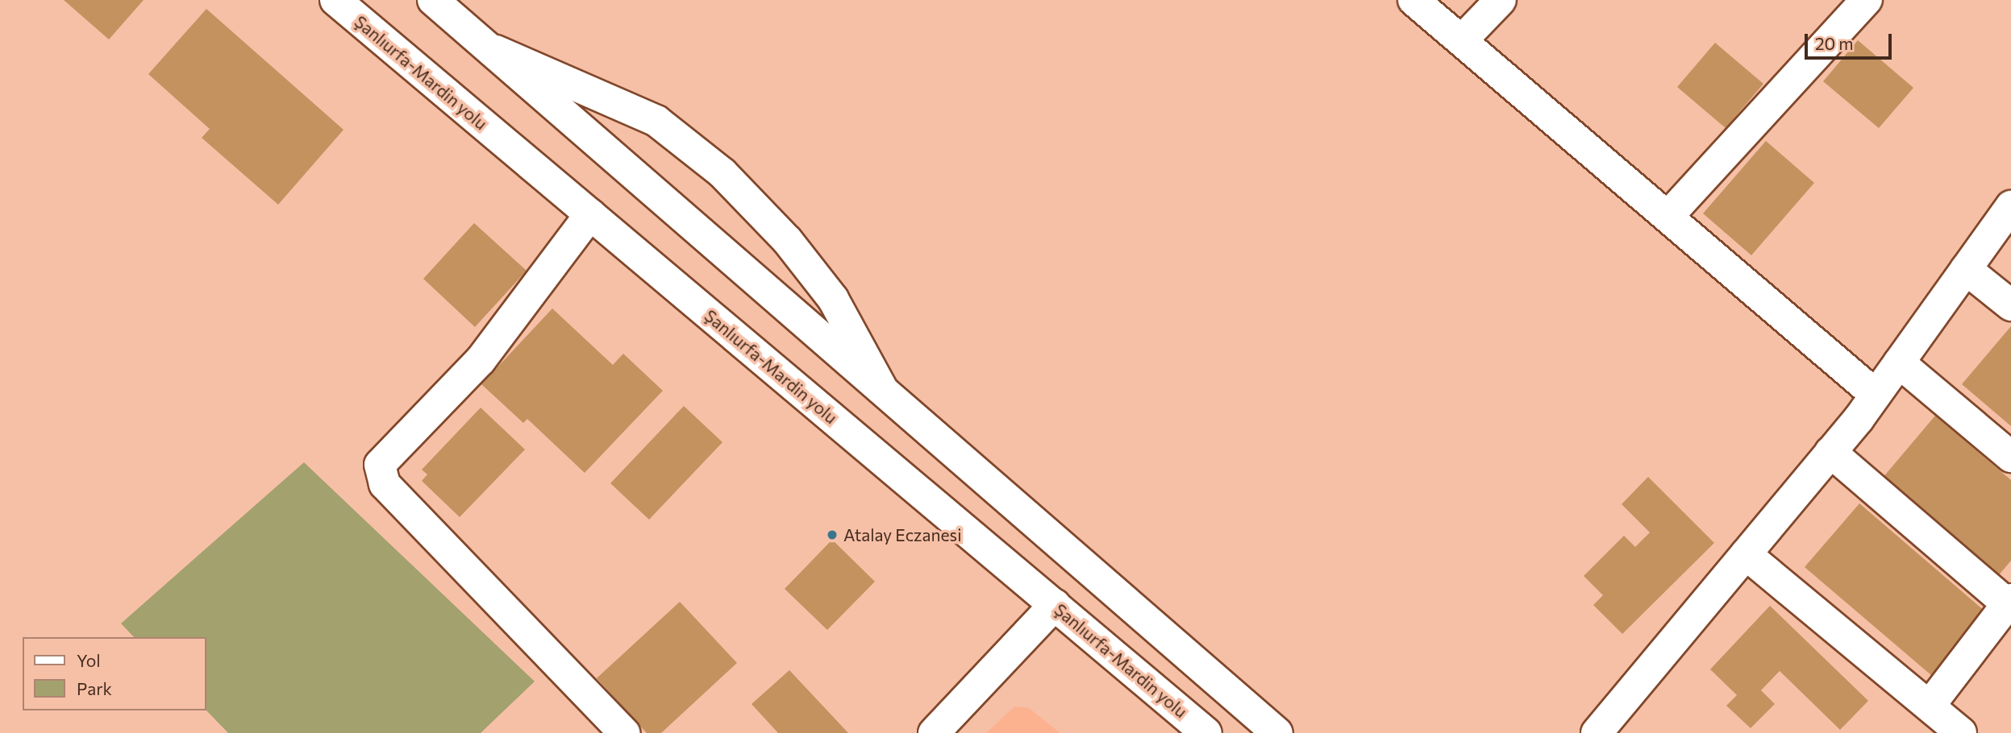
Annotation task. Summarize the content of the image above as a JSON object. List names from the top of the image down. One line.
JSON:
{"streets":{"main road":["Şanlıurfa-Mardin yolu"]},"places":["Atalay Eczanesi"],"legend":["Yol","Park"],"scale_bar":"20 m"}
